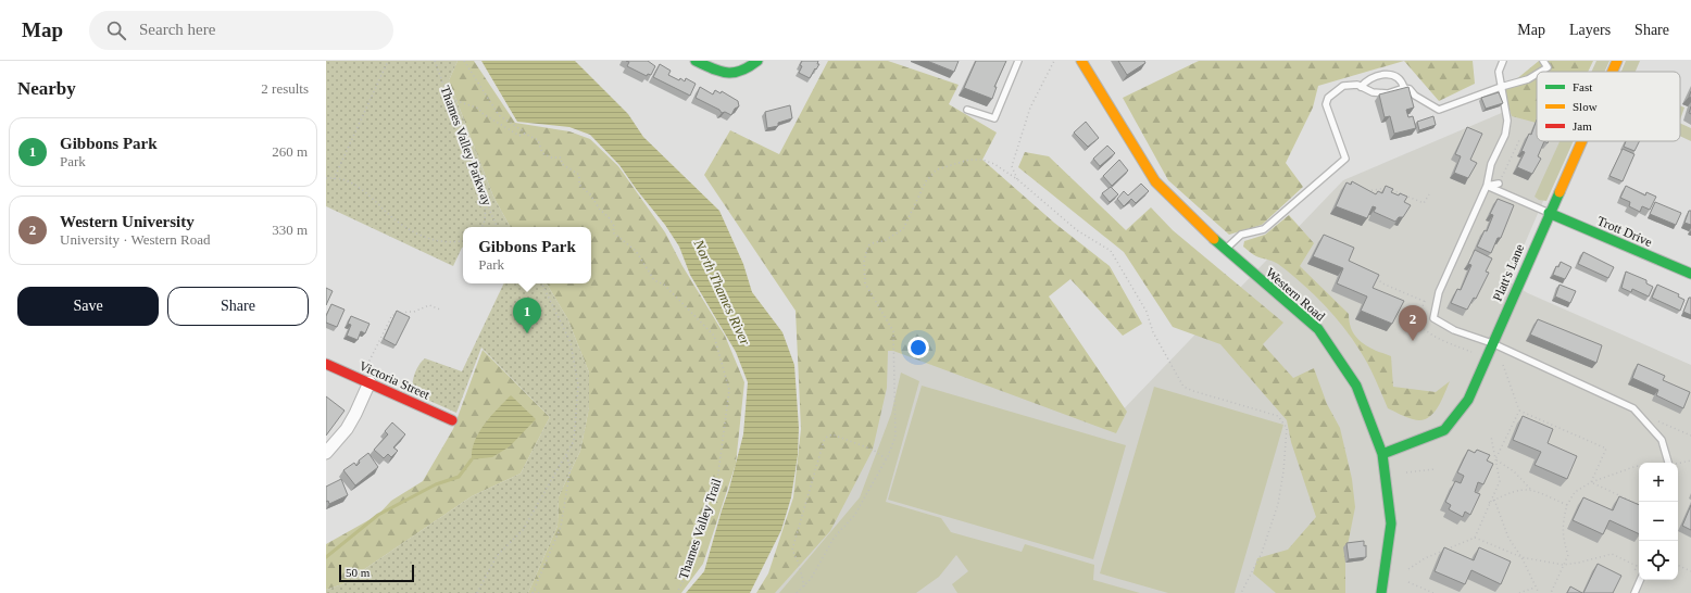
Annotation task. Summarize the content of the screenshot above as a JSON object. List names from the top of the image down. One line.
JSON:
{"streets":{"street":["Trott Drive","Platt's Lane","Western Road","Victoria Street"],"path":["Thames Valley Parkway","Thames Valley Trail"]},"crossings":[["Trott Drive","Platt's Lane"],["Platt's Lane","Western Road"]],"water":["North Thames River"],"legend":["Fast","Slow","Jam"],"scale_bar":"50 m","page":{"header":"Map","search":"Search here","nav":["Map","Layers","Share"],"heading":["Nearby","2 results"],"list":[{"mark":"1","name":"Gibbons Park","note":"Park","value":"260 m"},{"mark":"2","name":"Western University","note":"University · Western Road","value":"330 m"}],"popup":["Gibbons Park","Park"],"buttons":["Save","Share"],"pins":["1","2"],"map_buttons":["+","−"],"scale":"50 m"}}
